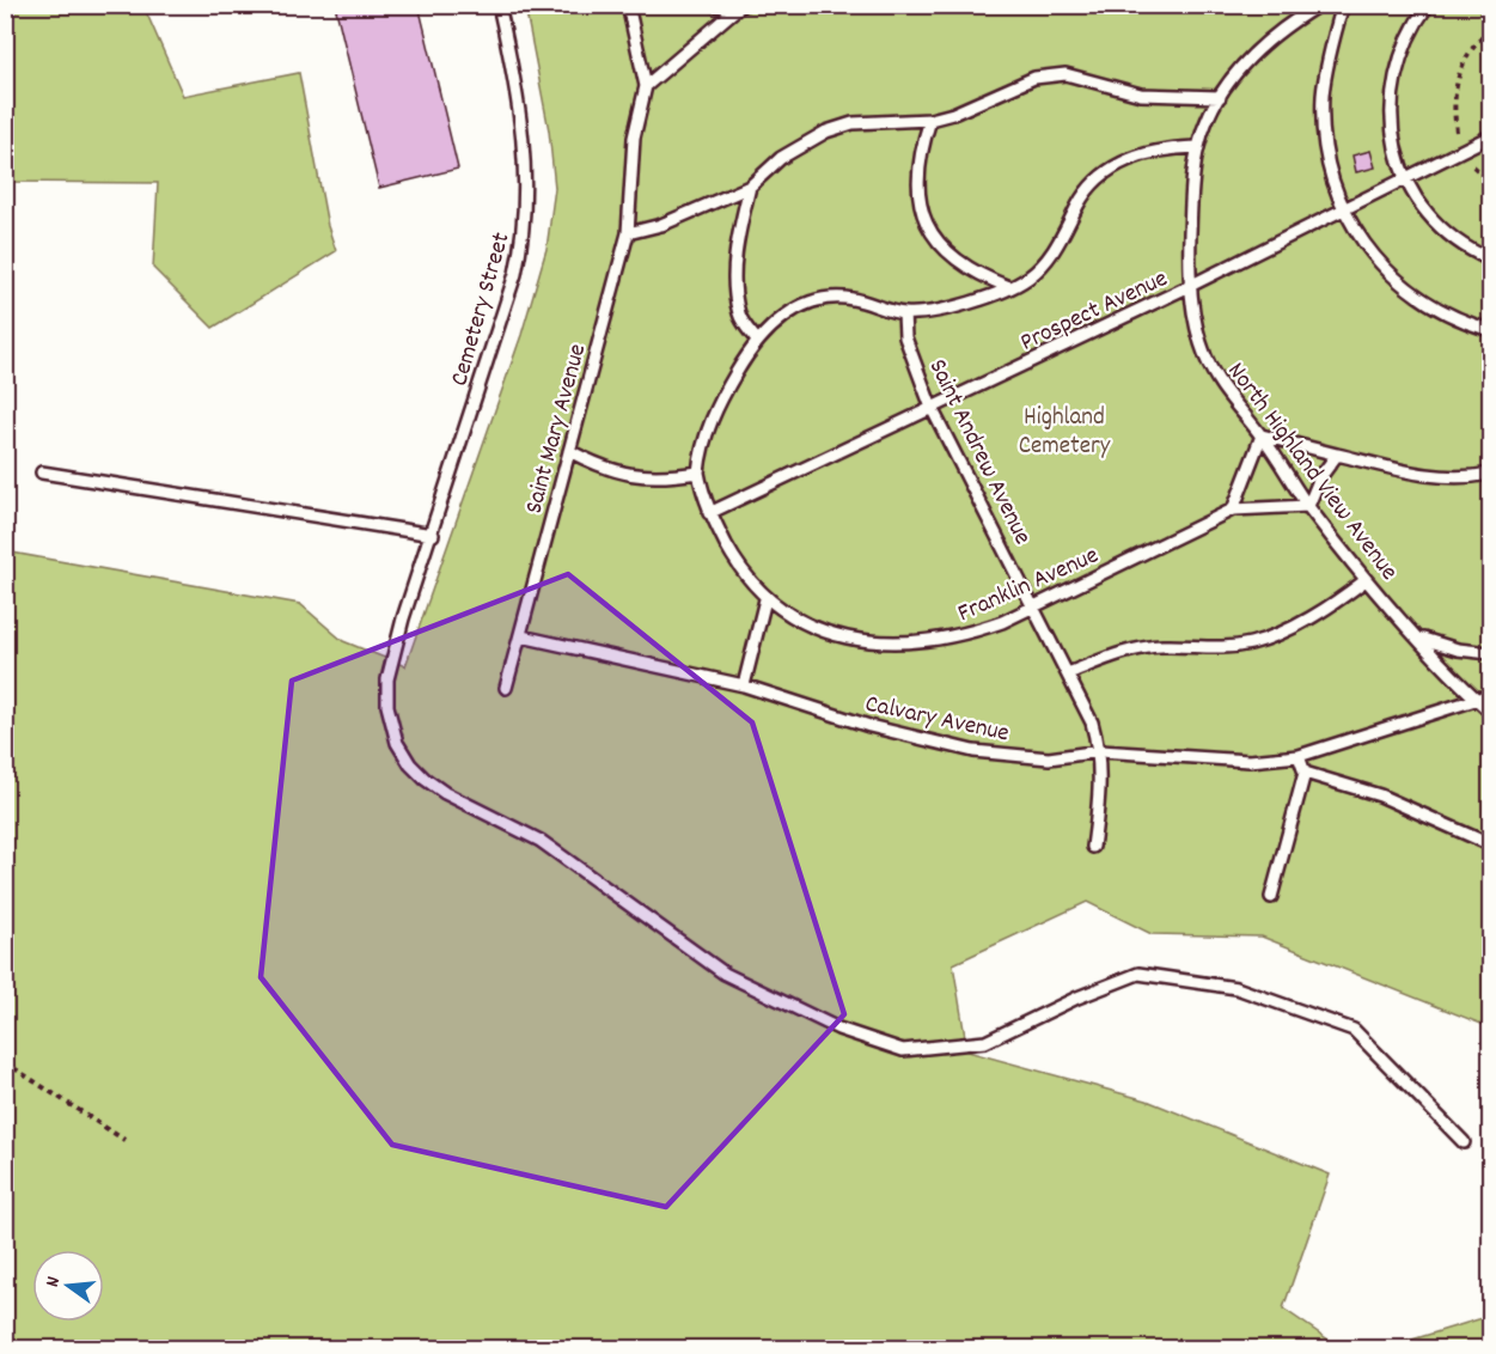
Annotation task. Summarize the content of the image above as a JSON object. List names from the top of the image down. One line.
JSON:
{"streets":{"lane":["Cemetery Street","Prospect Avenue","Saint Mary Avenue","Saint Andrew Avenue","North Highland View Avenue","Franklin Avenue","Calvary Avenue"]},"crossings":[["Prospect Avenue","Saint Andrew Avenue"],["Prospect Avenue","North Highland View Avenue"],["Prospect Avenue","Franklin Avenue"],["Saint Mary Avenue","Calvary Avenue"],["Saint Andrew Avenue","Franklin Avenue"],["Saint Andrew Avenue","Calvary Avenue"],["North Highland View Avenue","Franklin Avenue"],["North Highland View Avenue","Calvary Avenue"]],"parks":["Highland Cemetery"],"north":"left"}
